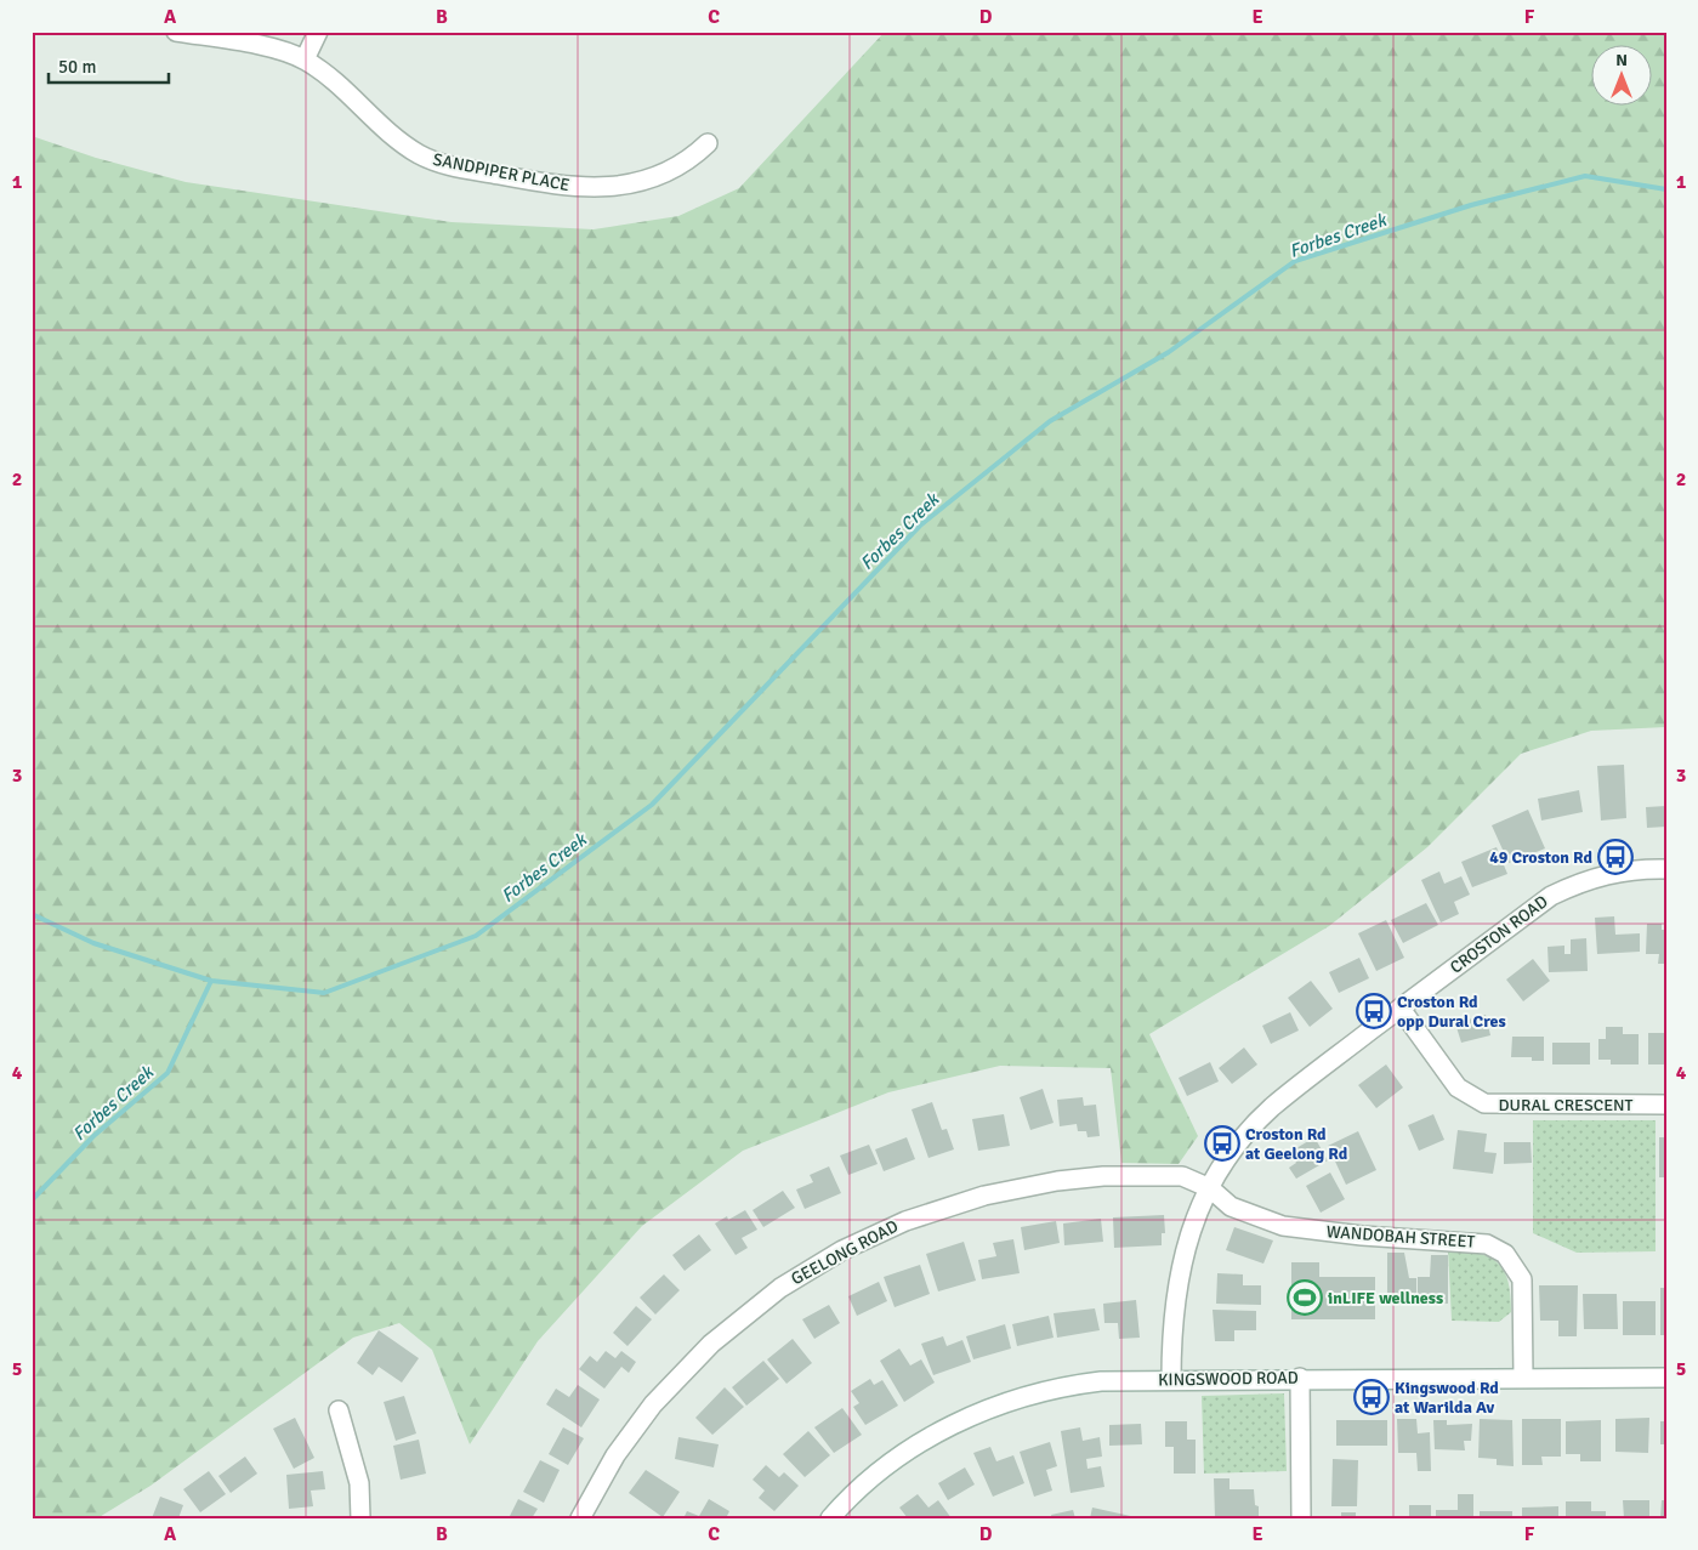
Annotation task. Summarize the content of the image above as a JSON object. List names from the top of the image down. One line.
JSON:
{"streets":{"street":["SANDPIPER PLACE","CROSTON ROAD","DURAL CRESCENT","WANDOBAH STREET","GEELONG ROAD","KINGSWOOD ROAD"]},"crossings":[["CROSTON ROAD","DURAL CRESCENT"],["CROSTON ROAD","WANDOBAH STREET"],["CROSTON ROAD","GEELONG ROAD"],["CROSTON ROAD","KINGSWOOD ROAD"],["WANDOBAH STREET","GEELONG ROAD"],["WANDOBAH STREET","KINGSWOOD ROAD"]],"water":["Forbes Creek"],"places":{"bus stop":["49 Croston Rd","Croston Rd opp Dural Cres","Croston Rd at Geelong Rd","Kingswood Rd at Warilda Av"],"sports":["inLIFE wellness"]},"scale_bar":"50 m","north":"top","grid":{"columns":["A","B","C","D","E","F"],"rows":["1","2","3","4","5"]}}
